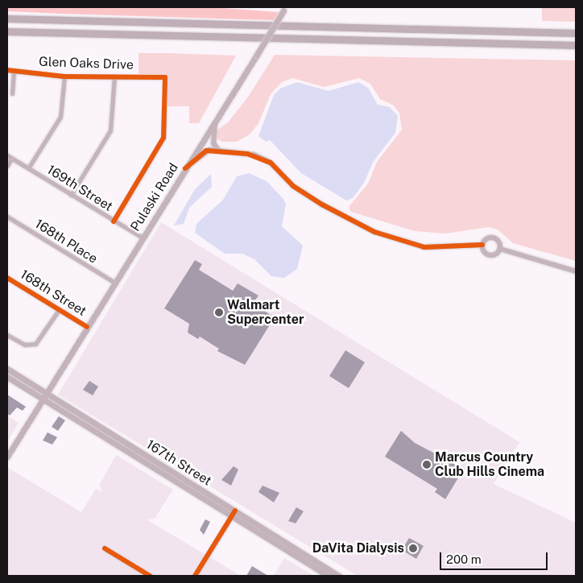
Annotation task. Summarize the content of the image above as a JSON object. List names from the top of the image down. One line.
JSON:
{"streets":{"main road":["Pulaski Road","167th Street"],"street":["Glen Oaks Drive","169th Street","168th Place","168th Street"]},"crossings":[["Glen Oaks Drive","169th Street"],["169th Street","Pulaski Road"],["Pulaski Road","168th Place"],["Pulaski Road","168th Street"],["Pulaski Road","167th Street"]],"places":["Walmart Supercenter","Marcus Country Club Hills Cinema","DaVita Dialysis"],"scale_bar":"200 m"}
